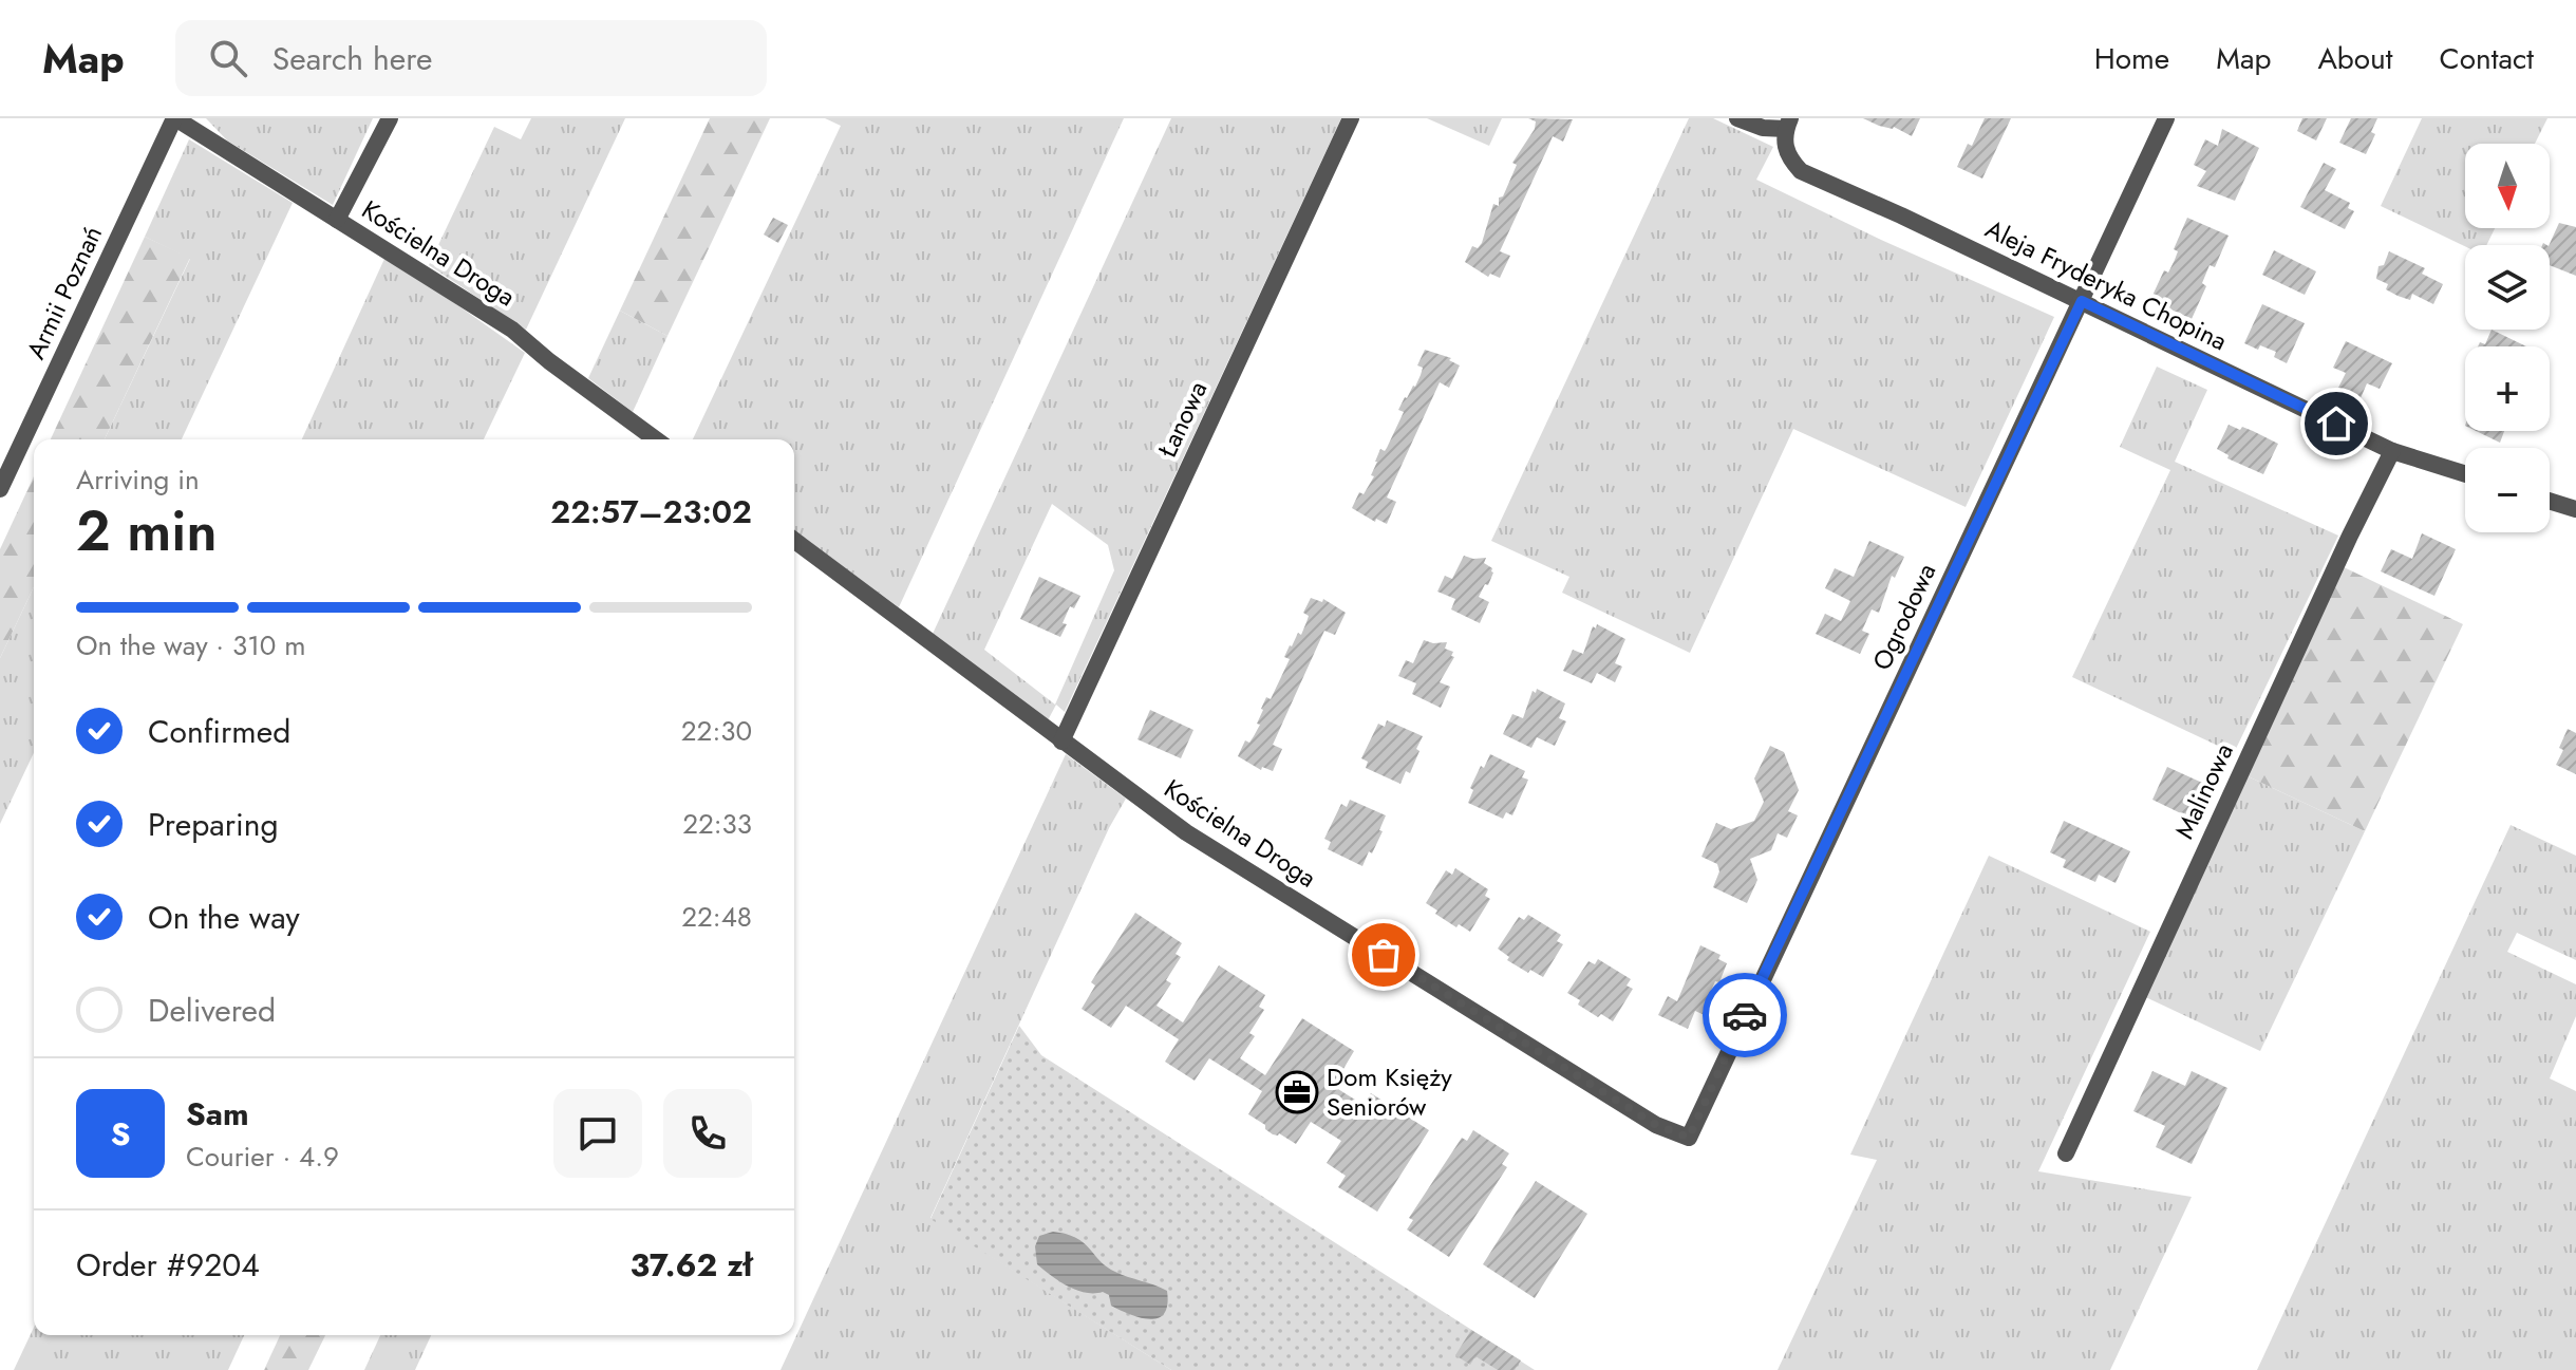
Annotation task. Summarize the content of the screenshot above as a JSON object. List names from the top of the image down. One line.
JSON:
{"streets":{"street":["Kościelna Droga","Aleja Fryderyka Chopina","Armii Poznań","Łanowa","Ogrodowa","Malinowa"]},"crossings":[["Kościelna Droga","Armii Poznań"],["Kościelna Droga","Łanowa"],["Kościelna Droga","Ogrodowa"],["Aleja Fryderyka Chopina","Ogrodowa"],["Aleja Fryderyka Chopina","Malinowa"]],"places":{"office":["Dom Księży Seniorów"]},"north":"bottom","page":{"header":"Map","search":"Search here","nav":["Home","Map","About","Contact"],"map_buttons":["+","−"],"heading":["2 min","Arriving in","22:57–23:02"],"panel":["Sam","Courier · 4.9","Order #9204","37.62 zł"],"bar":"On the way · 310 m","list":[["Confirmed","22:30"],["Preparing","22:33"],["On the way","22:48"],"Delivered"],"round":"S"}}
